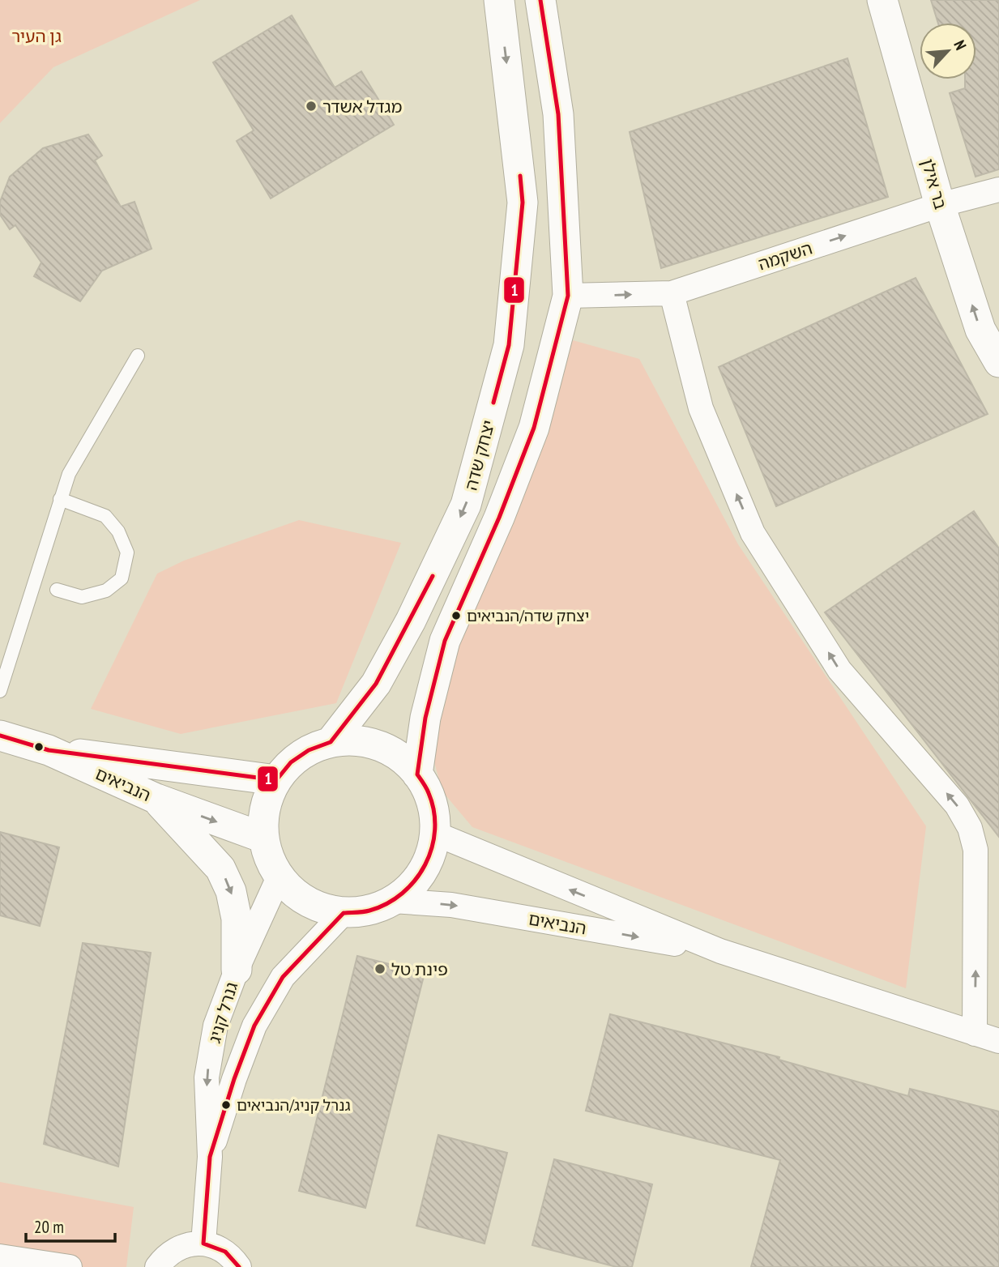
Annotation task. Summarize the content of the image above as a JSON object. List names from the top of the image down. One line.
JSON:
{"streets":{"street":["בר אילן","השקמה","יצחק שדה","הנביאים","גנרל קניג"]},"crossings":[["בר אילן","השקמה"],["יצחק שדה","הנביאים"],["יצחק שדה","גנרל קניג"],["הנביאים","גנרל קניג"]],"one_way":["בר אילן","השקמה"],"parks":["גן העיר"],"places":["מגדל אשדר","יצחק שדה/הנביאים","פינת טל","גנרל קניג/הנביאים"],"lines":["transit line 1"],"scale_bar":"20 m","north":"top right"}
